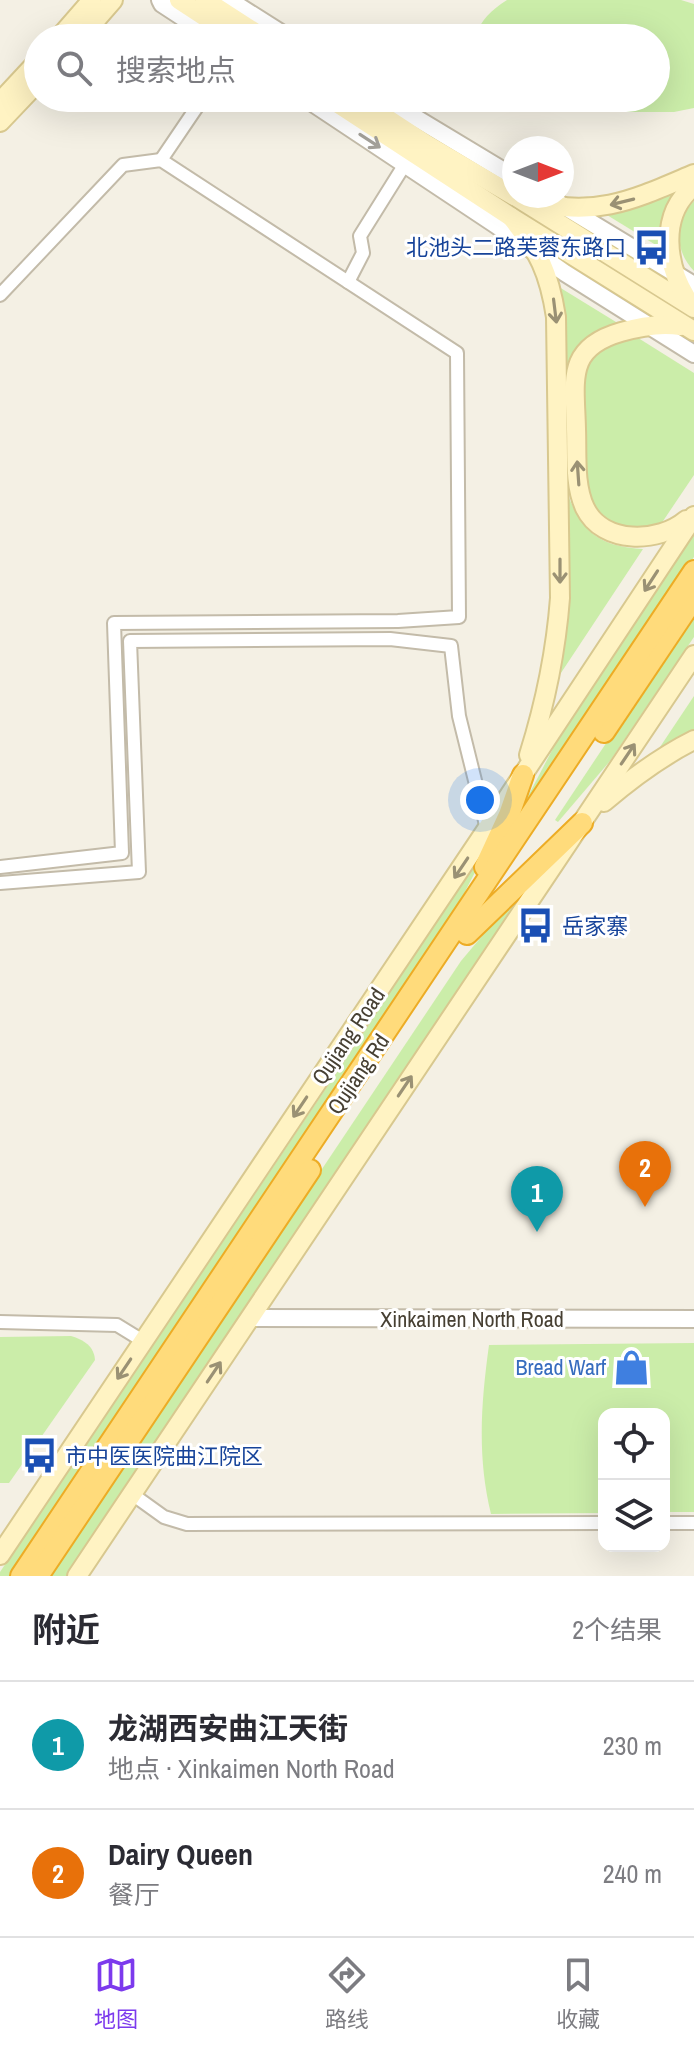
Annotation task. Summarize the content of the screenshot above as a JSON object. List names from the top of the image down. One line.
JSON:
{"streets":{"highway":["Qujiang Rd"],"main road":["Qujiang Road"],"street":["Xinkaimen North Road"]},"places":{"bus stop":["北池头二路芙蓉东路口","岳家寨","市中医医院曲江院区"],"shop":["Bread Warf"]},"north":"right","page":{"search":"搜索地点","pins":["2","1"],"heading":["附近","2个结果"],"list":[{"mark":"1","name":"龙湖西安曲江天街","note":"地点 · Xinkaimen North Road","value":"230 m"},{"mark":"2","name":"Dairy Queen","note":"餐厅","value":"240 m"}],"nav":["地图","路线","收藏"]}}
